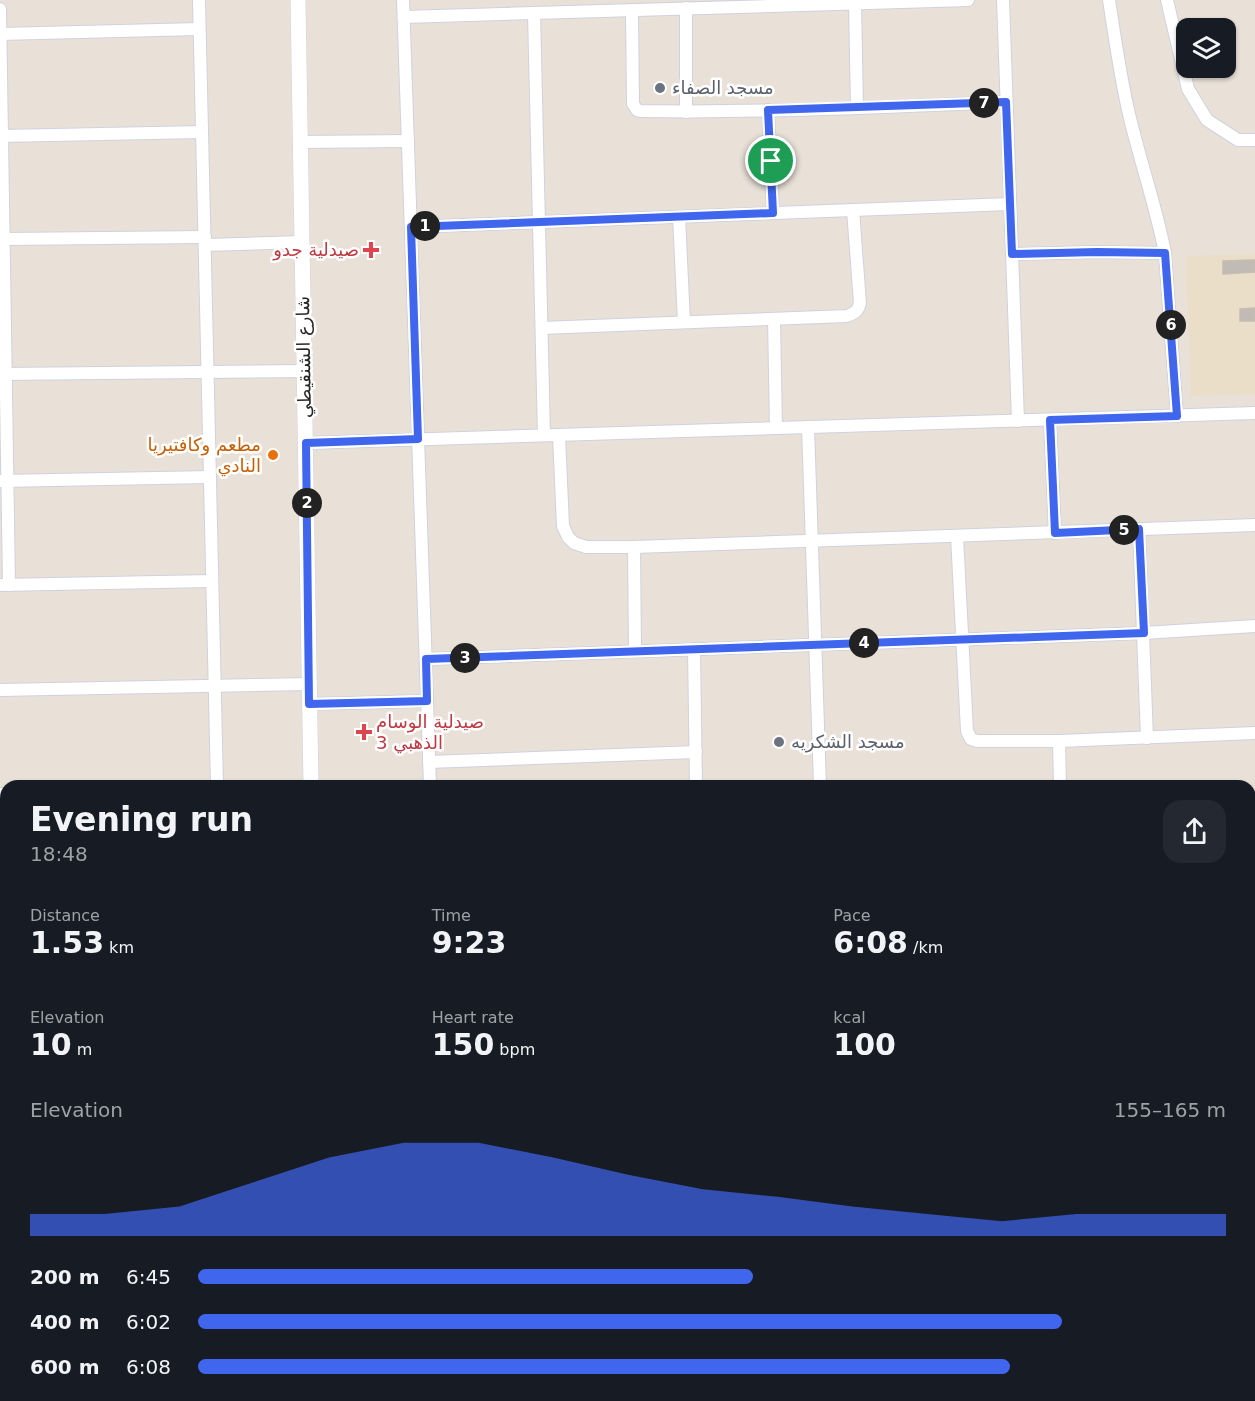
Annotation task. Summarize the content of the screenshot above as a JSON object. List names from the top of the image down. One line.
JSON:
{"streets":{"street":["شارع الشنقيطي"]},"places":{"other":["مسجد الصفاء","مطعم وكافتيريا النادي","مسجد الشكريه"],"health":["صيدلية جدو","صيدلية الوسام الذهبي 3"]},"page":{"pins":["7","1","6","2","5","4","3"],"heading":["Evening run","18:48"],"stats":[["Distance","1.53 km"],["Time","9:23"],["Pace","6:08 /km"],["Elevation","10 m"],["Heart rate","150 bpm"],["kcal","100"]],"chart":["Elevation","155–165 m"],"list":[{"name":"200 m","note":"6:45"},{"name":"400 m","note":"6:02"},{"name":"600 m","note":"6:08"}]}}
